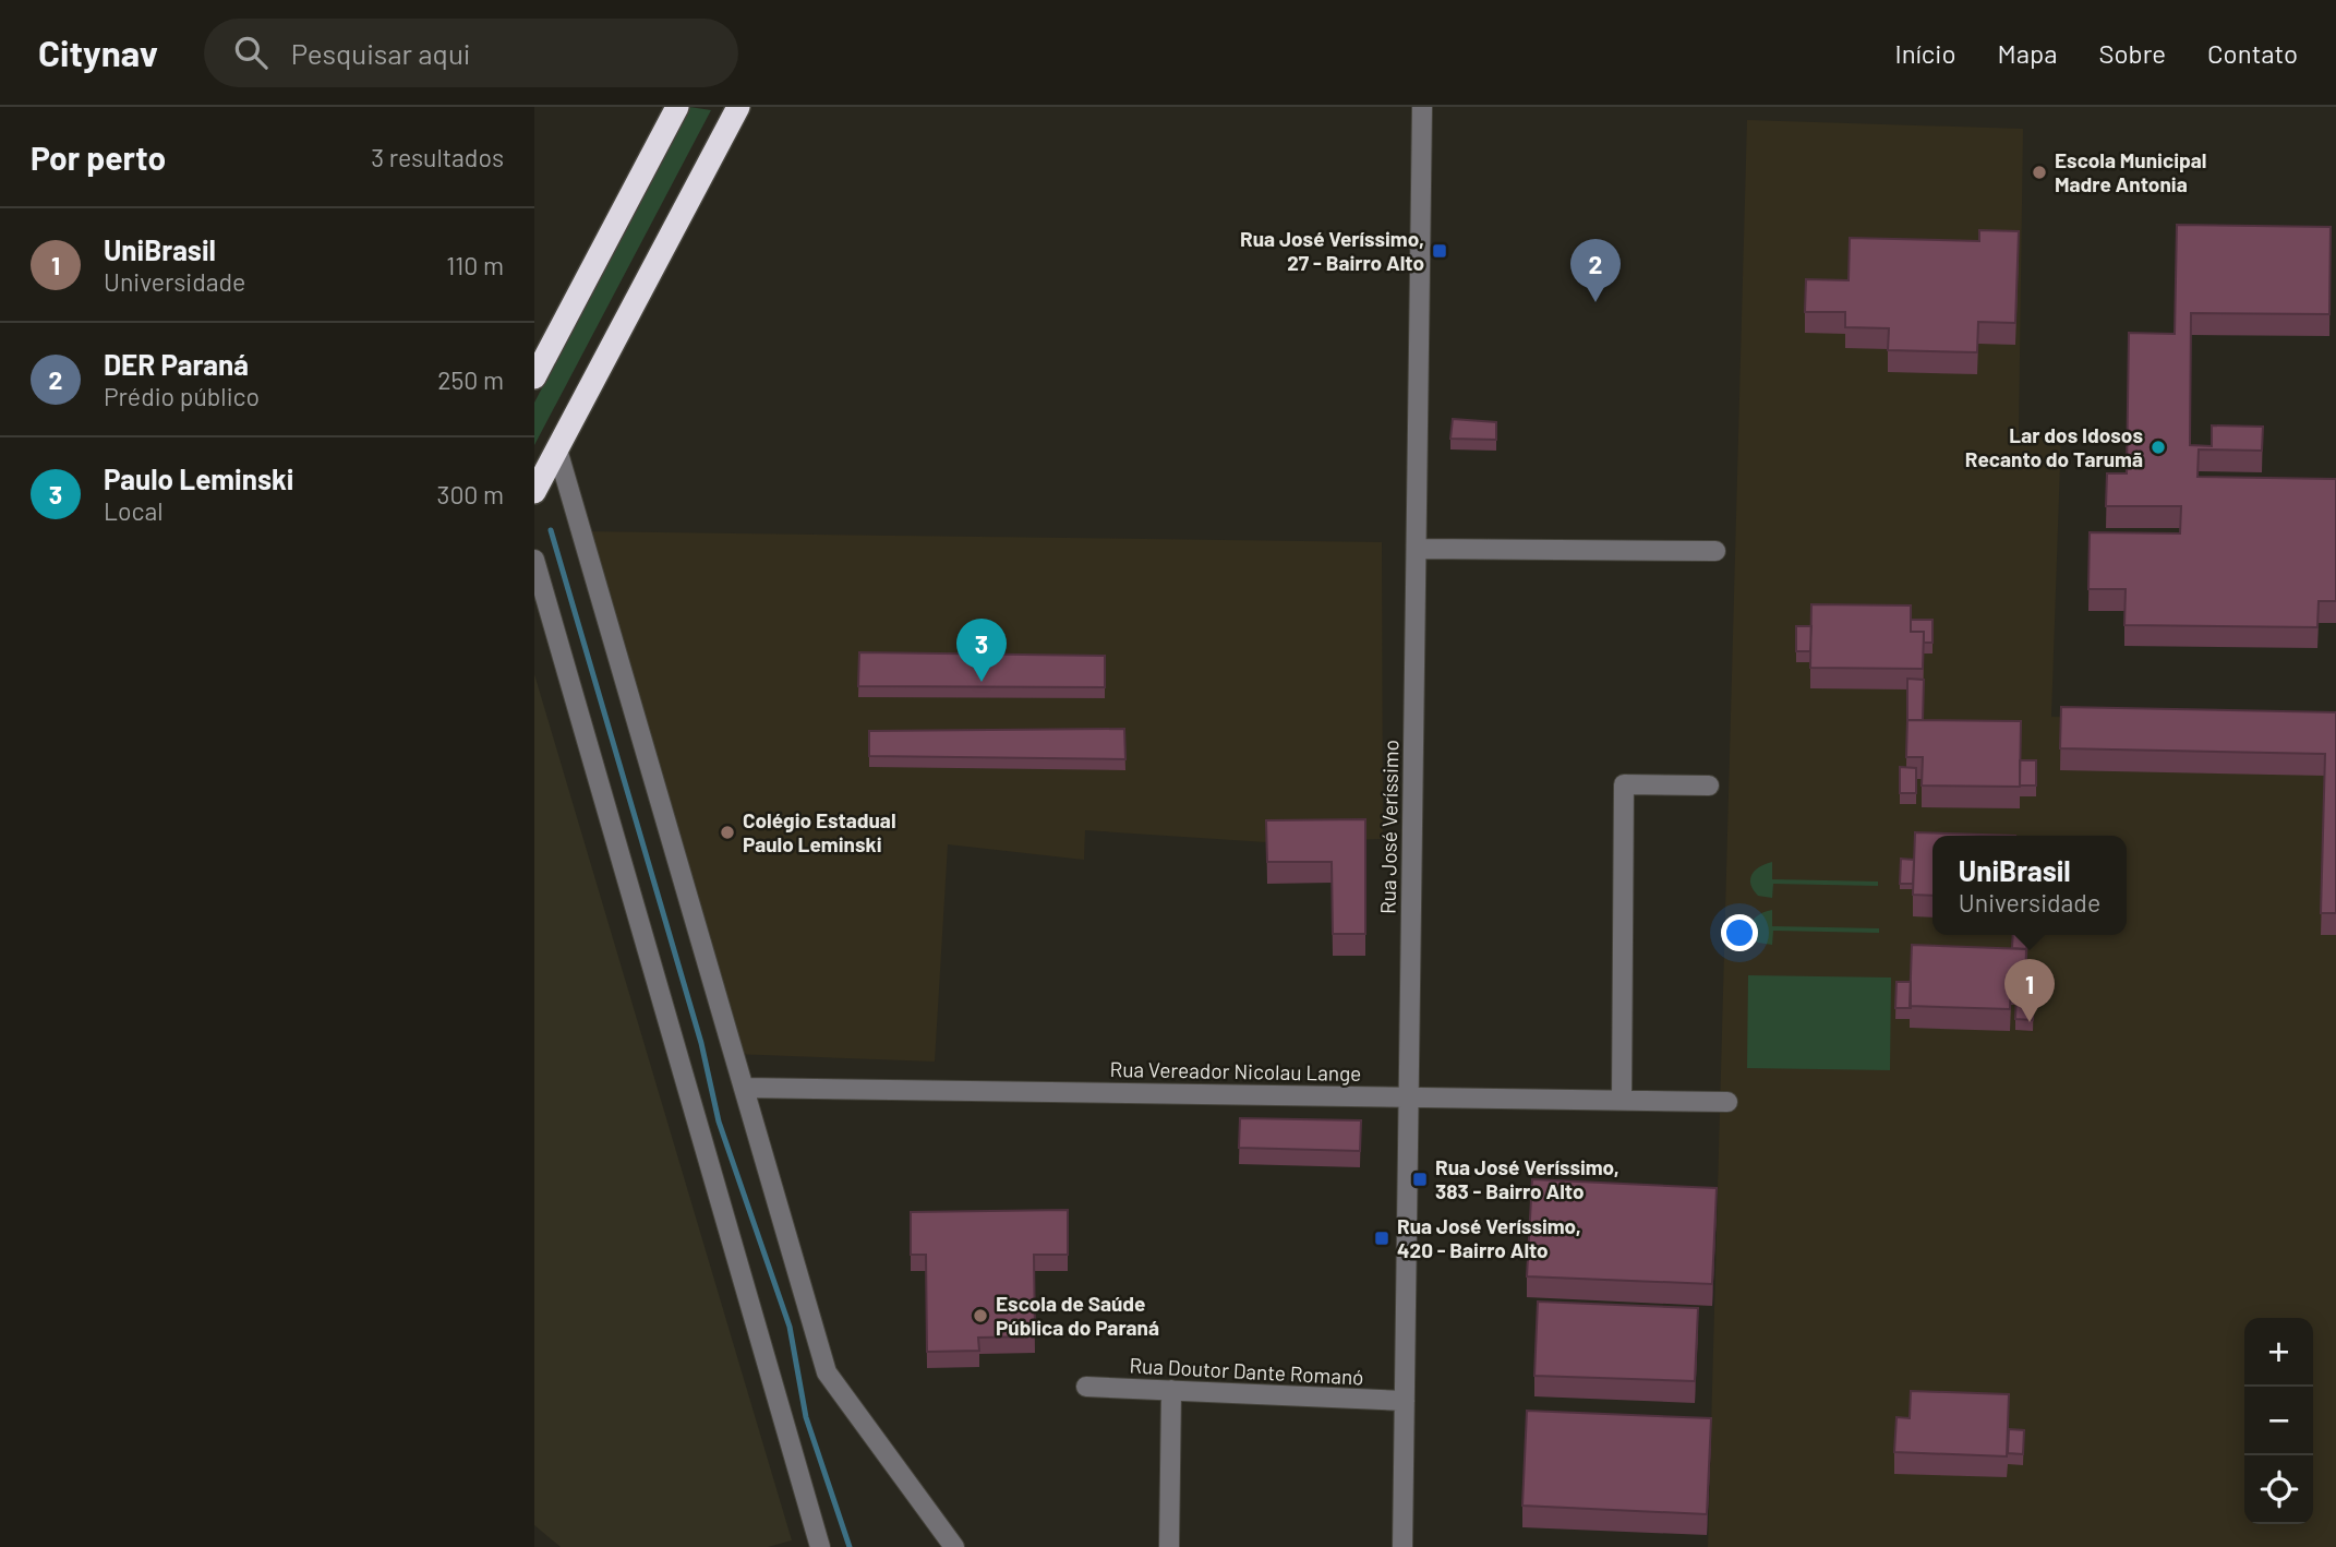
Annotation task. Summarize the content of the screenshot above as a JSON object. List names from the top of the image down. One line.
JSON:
{"streets":{"street":["Rua José Veríssimo","Rua Vereador Nicolau Lange","Rua Doutor Dante Romanó"]},"crossings":[["Rua José Veríssimo","Rua Vereador Nicolau Lange"],["Rua José Veríssimo","Rua Doutor Dante Romanó"]],"places":{"other":["Escola Municipal Madre Antonia","Lar dos Idosos Recanto do Tarumã","Colégio Estadual Paulo Leminski","Escola de Saúde Pública do Paraná"],"transit":["Rua José Veríssimo, 27 - Bairro Alto","Rua José Veríssimo, 383 - Bairro Alto","Rua José Veríssimo, 420 - Bairro Alto"]},"page":{"header":"Citynav","search":"Pesquisar aqui","nav":["Início","Mapa","Sobre","Contato"],"heading":["Por perto","3 resultados"],"list":[{"mark":"1","name":"UniBrasil","note":"Universidade","value":"110 m"},{"mark":"2","name":"DER Paraná","note":"Prédio público","value":"250 m"},{"mark":"3","name":"Paulo Leminski","note":"Local","value":"300 m"}],"pins":["2","3","1"],"popup":["UniBrasil","Universidade"],"map_buttons":["+","−"]}}
